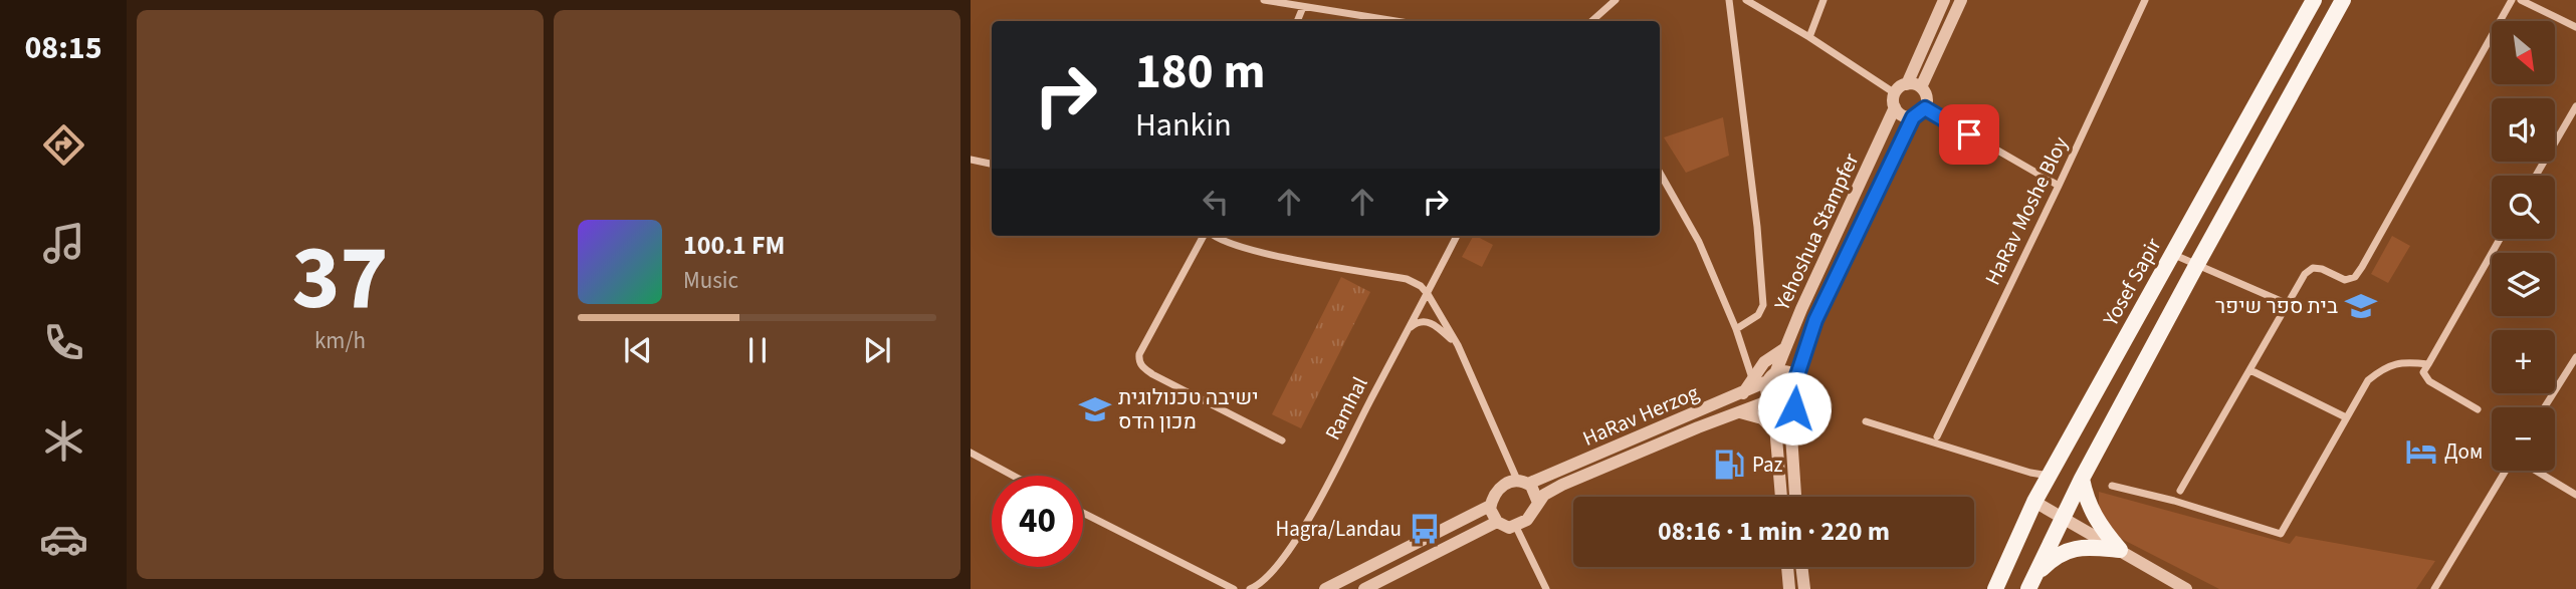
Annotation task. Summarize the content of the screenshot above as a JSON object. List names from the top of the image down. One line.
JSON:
{"streets":{"main road":["Yosef Sapir"],"street":["HaRav Moshe Bloy","Yehoshua Stampfer","Ramhal","HaRav Herzog"]},"crossings":[["Yehoshua Stampfer","HaRav Herzog"]],"places":{"school or university":["בית ספר שיפר","ישיבה טכנולוגית מכון הדס"],"hotel":["Дом"],"fuel station":["Paz"],"bus stop":["Hagra/Landau"]},"north":"bottom right","page":{"tabs":"08:15","tile":["37","km/h"],"map_buttons":["+","−"],"turn":["180 m","Hankin"],"song":["100.1 FM","Music"],"limit":"40","trip":"08:16 · 1 min · 220 m"}}
